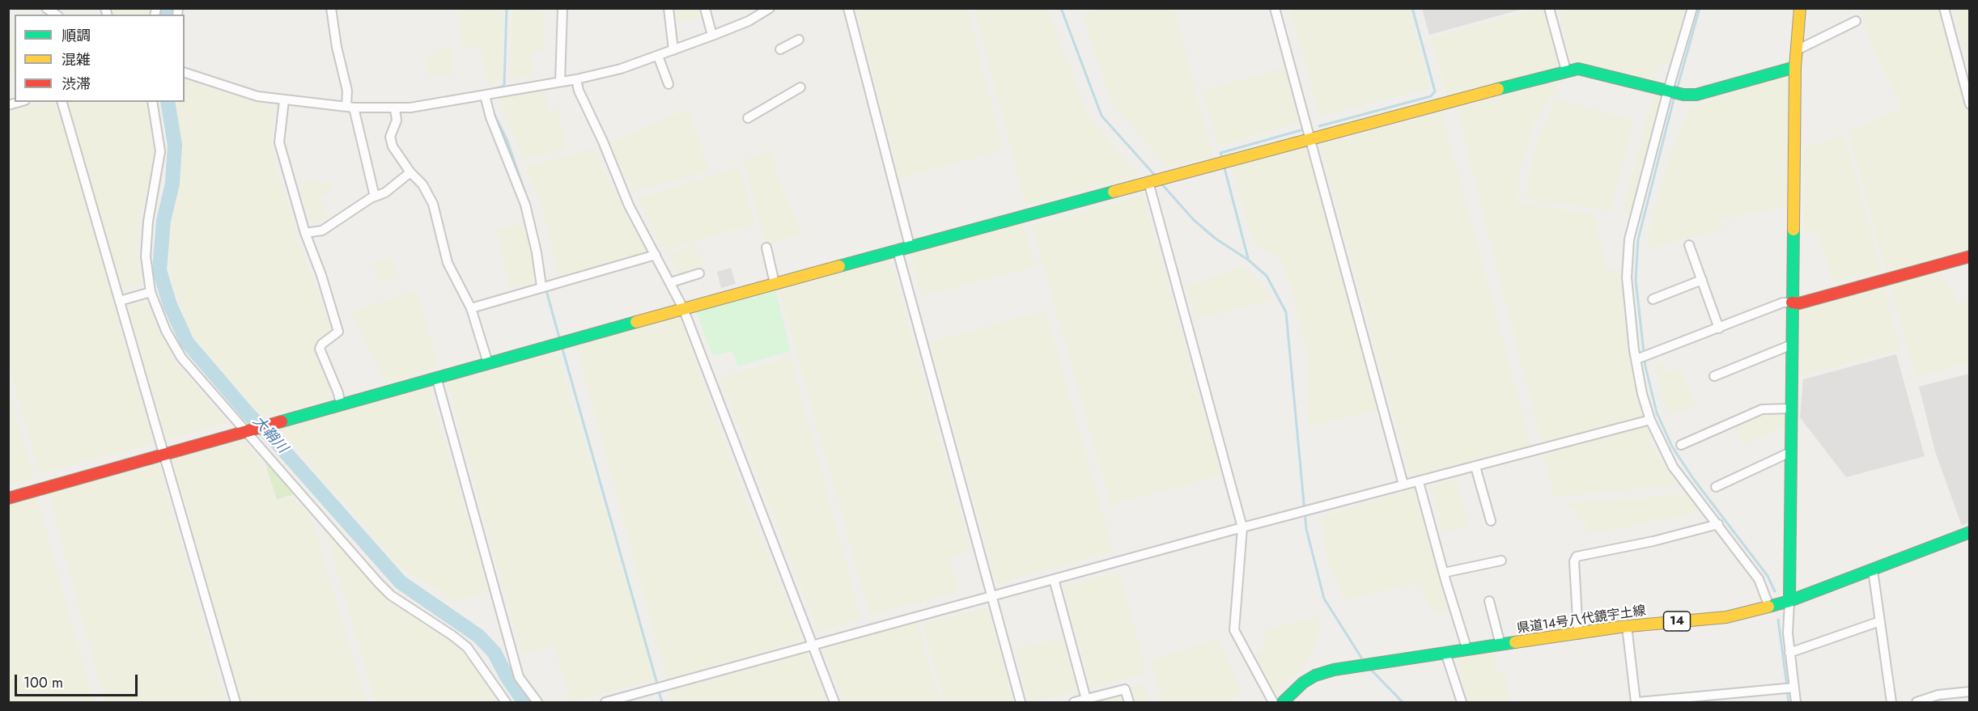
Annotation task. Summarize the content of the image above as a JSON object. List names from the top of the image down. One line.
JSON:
{"streets":{"street":["県道14号八代鏡宇土線","14"]},"water":["大鞘川"],"legend":["順調","混雑","渋滞"],"scale_bar":"100 m"}
